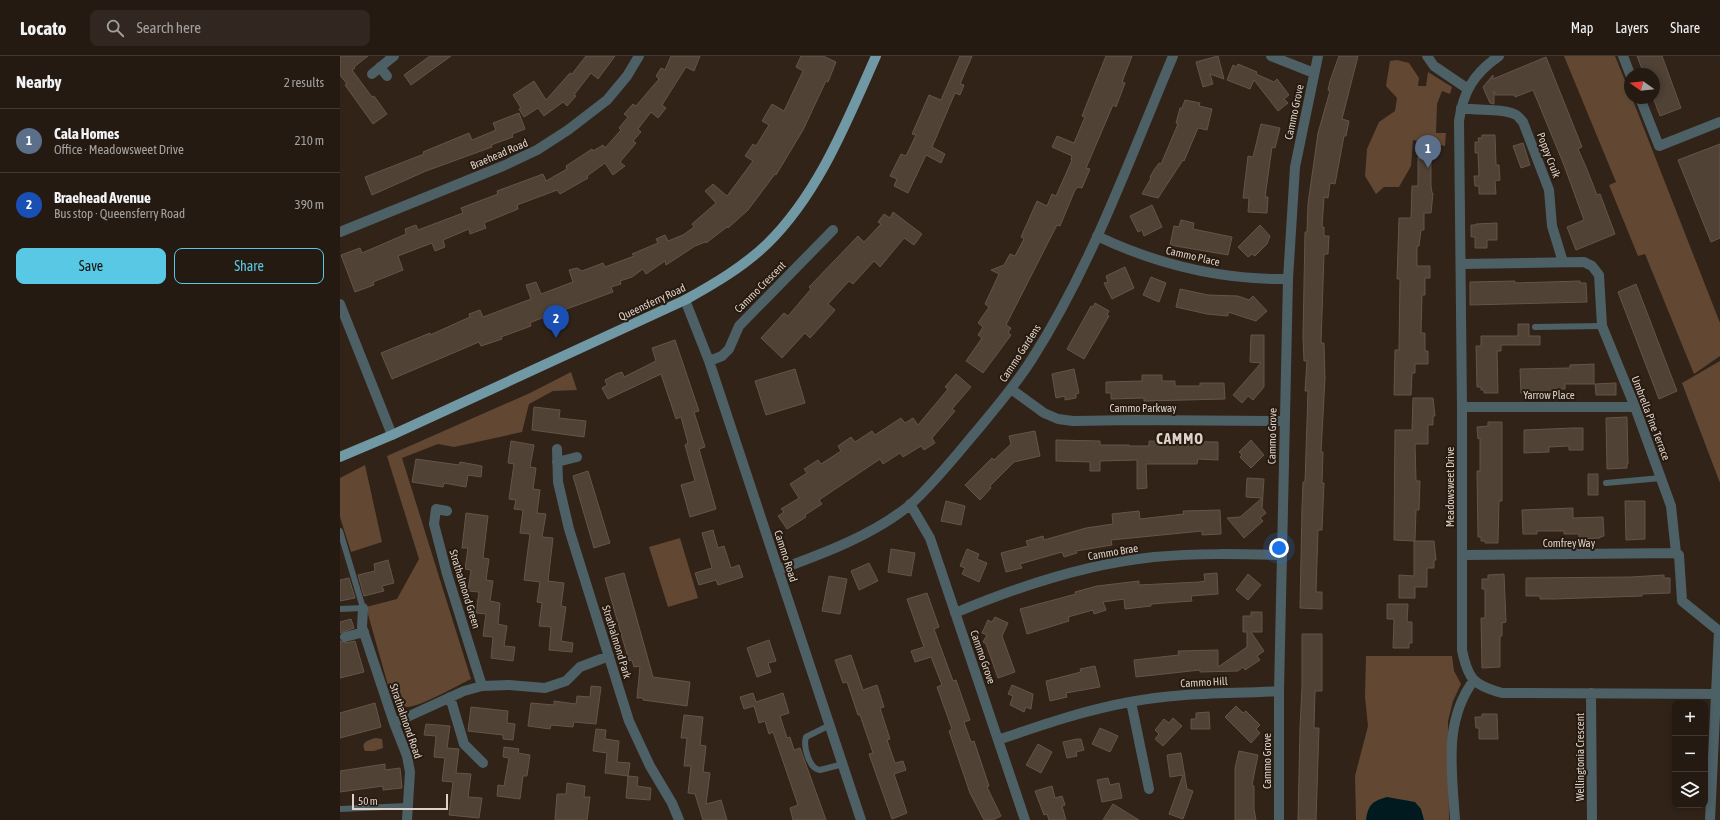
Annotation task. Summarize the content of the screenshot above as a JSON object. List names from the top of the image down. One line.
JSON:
{"streets":{"main road":["Queensferry Road"],"street":["Cammo Grove","Braehead Road","Poppy Cruik","Cammo Place","Cammo Crescent","Cammo Gardens","Yarrow Place","Cammo Parkway","Umbrella Pine Terrace","Meadowsweet Drive","Comfrey Way","Cammo Brae","Cammo Road","Strathalmond Green","Strathalmond Park","Cammo Hill","Strathalmond Road","Wellingtonia Crescent"]},"crossings":[["Cammo Grove","Cammo Place"],["Cammo Grove","Cammo Gardens"],["Cammo Grove","Cammo Parkway"],["Cammo Grove","Cammo Brae"],["Cammo Grove","Cammo Hill"],["Poppy Cruik","Umbrella Pine Terrace"],["Poppy Cruik","Meadowsweet Drive"],["Cammo Place","Cammo Gardens"],["Cammo Crescent","Cammo Road"],["Queensferry Road","Cammo Road"],["Cammo Gardens","Cammo Parkway"],["Cammo Gardens","Cammo Road"],["Yarrow Place","Umbrella Pine Terrace"],["Yarrow Place","Meadowsweet Drive"],["Umbrella Pine Terrace","Meadowsweet Drive"],["Umbrella Pine Terrace","Comfrey Way"],["Meadowsweet Drive","Comfrey Way"]],"districts":["CAMMO"],"scale_bar":"50 m","north":"left","page":{"header":"Locato","search":"Search here","nav":["Map","Layers","Share"],"heading":["Nearby","2 results"],"list":[{"mark":"1","name":"Cala Homes","note":"Office · Meadowsweet Drive","value":"210 m"},{"mark":"2","name":"Braehead Avenue","note":"Bus stop · Queensferry Road","value":"390 m"}],"pins":["1","2"],"buttons":["Save","Share"],"map_buttons":["+","−"],"scale":"50 m"}}
